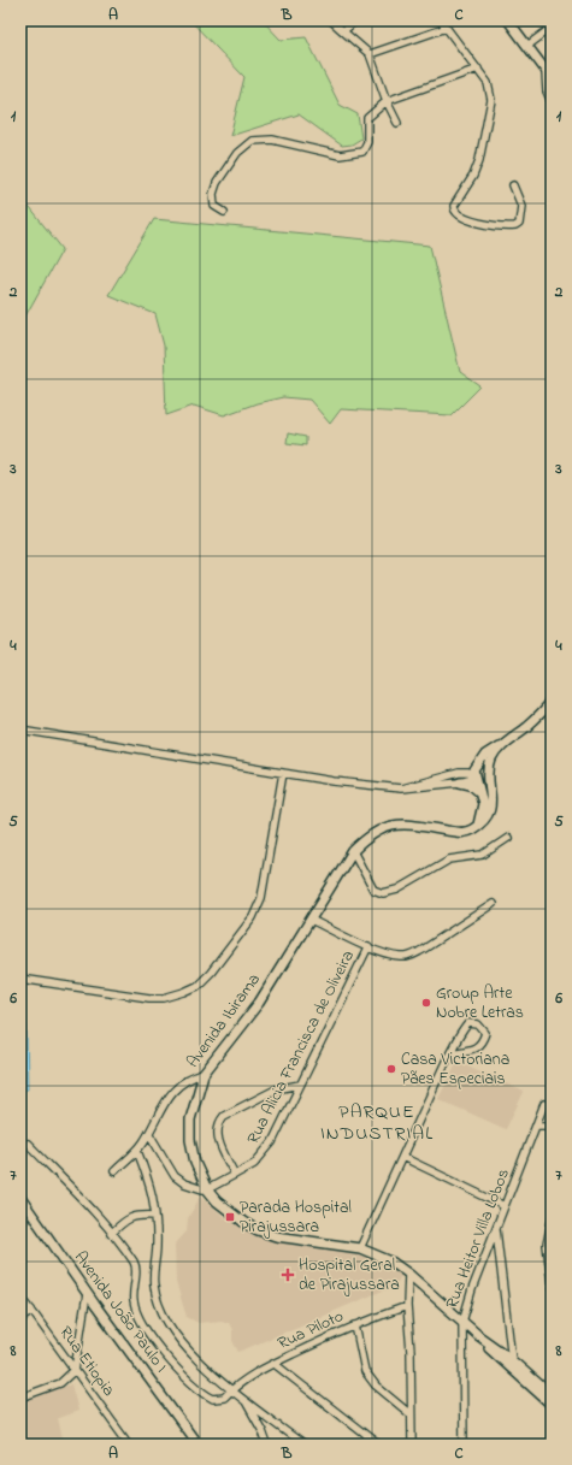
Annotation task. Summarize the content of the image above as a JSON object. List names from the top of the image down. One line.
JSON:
{"streets":{"main road":["Avenida Ibirama","Avenida João Paulo I"],"street":["Rua Alicia Francisca de Oliveira","Rua Heitor Villa Lobos","Rua Piloto","Rua Etiopia"]},"crossings":[["Avenida Ibirama","Rua Alicia Francisca de Oliveira"],["Avenida Ibirama","Rua Heitor Villa Lobos"]],"districts":["PARQUE INDUSTRIAL"],"places":{"other":["Group Arte Nobre Letras","Casa Victoriana Pães Especiais"],"transit":["Parada Hospital Pirajussara"],"health":["Hospital Geral de Pirajussara"]},"grid":{"columns":["A","B","C"],"rows":["1","2","3","4","5","6","7","8"]}}
